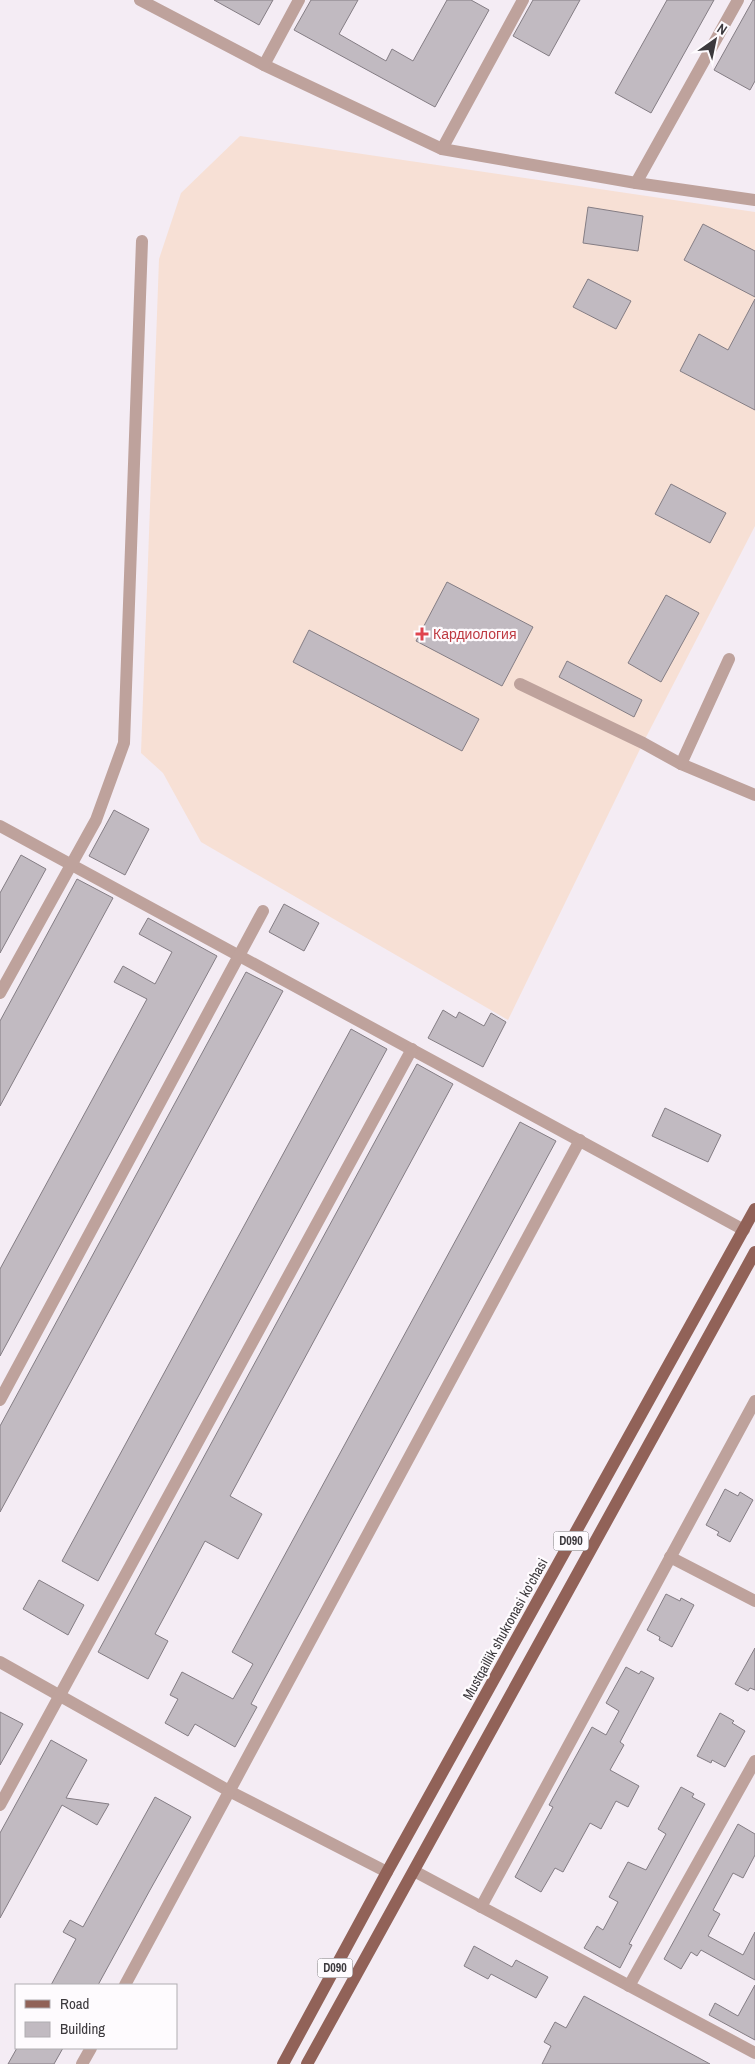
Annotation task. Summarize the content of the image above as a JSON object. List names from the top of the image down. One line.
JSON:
{"streets":{"main road":["D090","Mustqaillik shukronasi ko'chasi"]},"places":{"health":["Кардиология"]},"legend":["Road","Building"],"north":"top right"}
